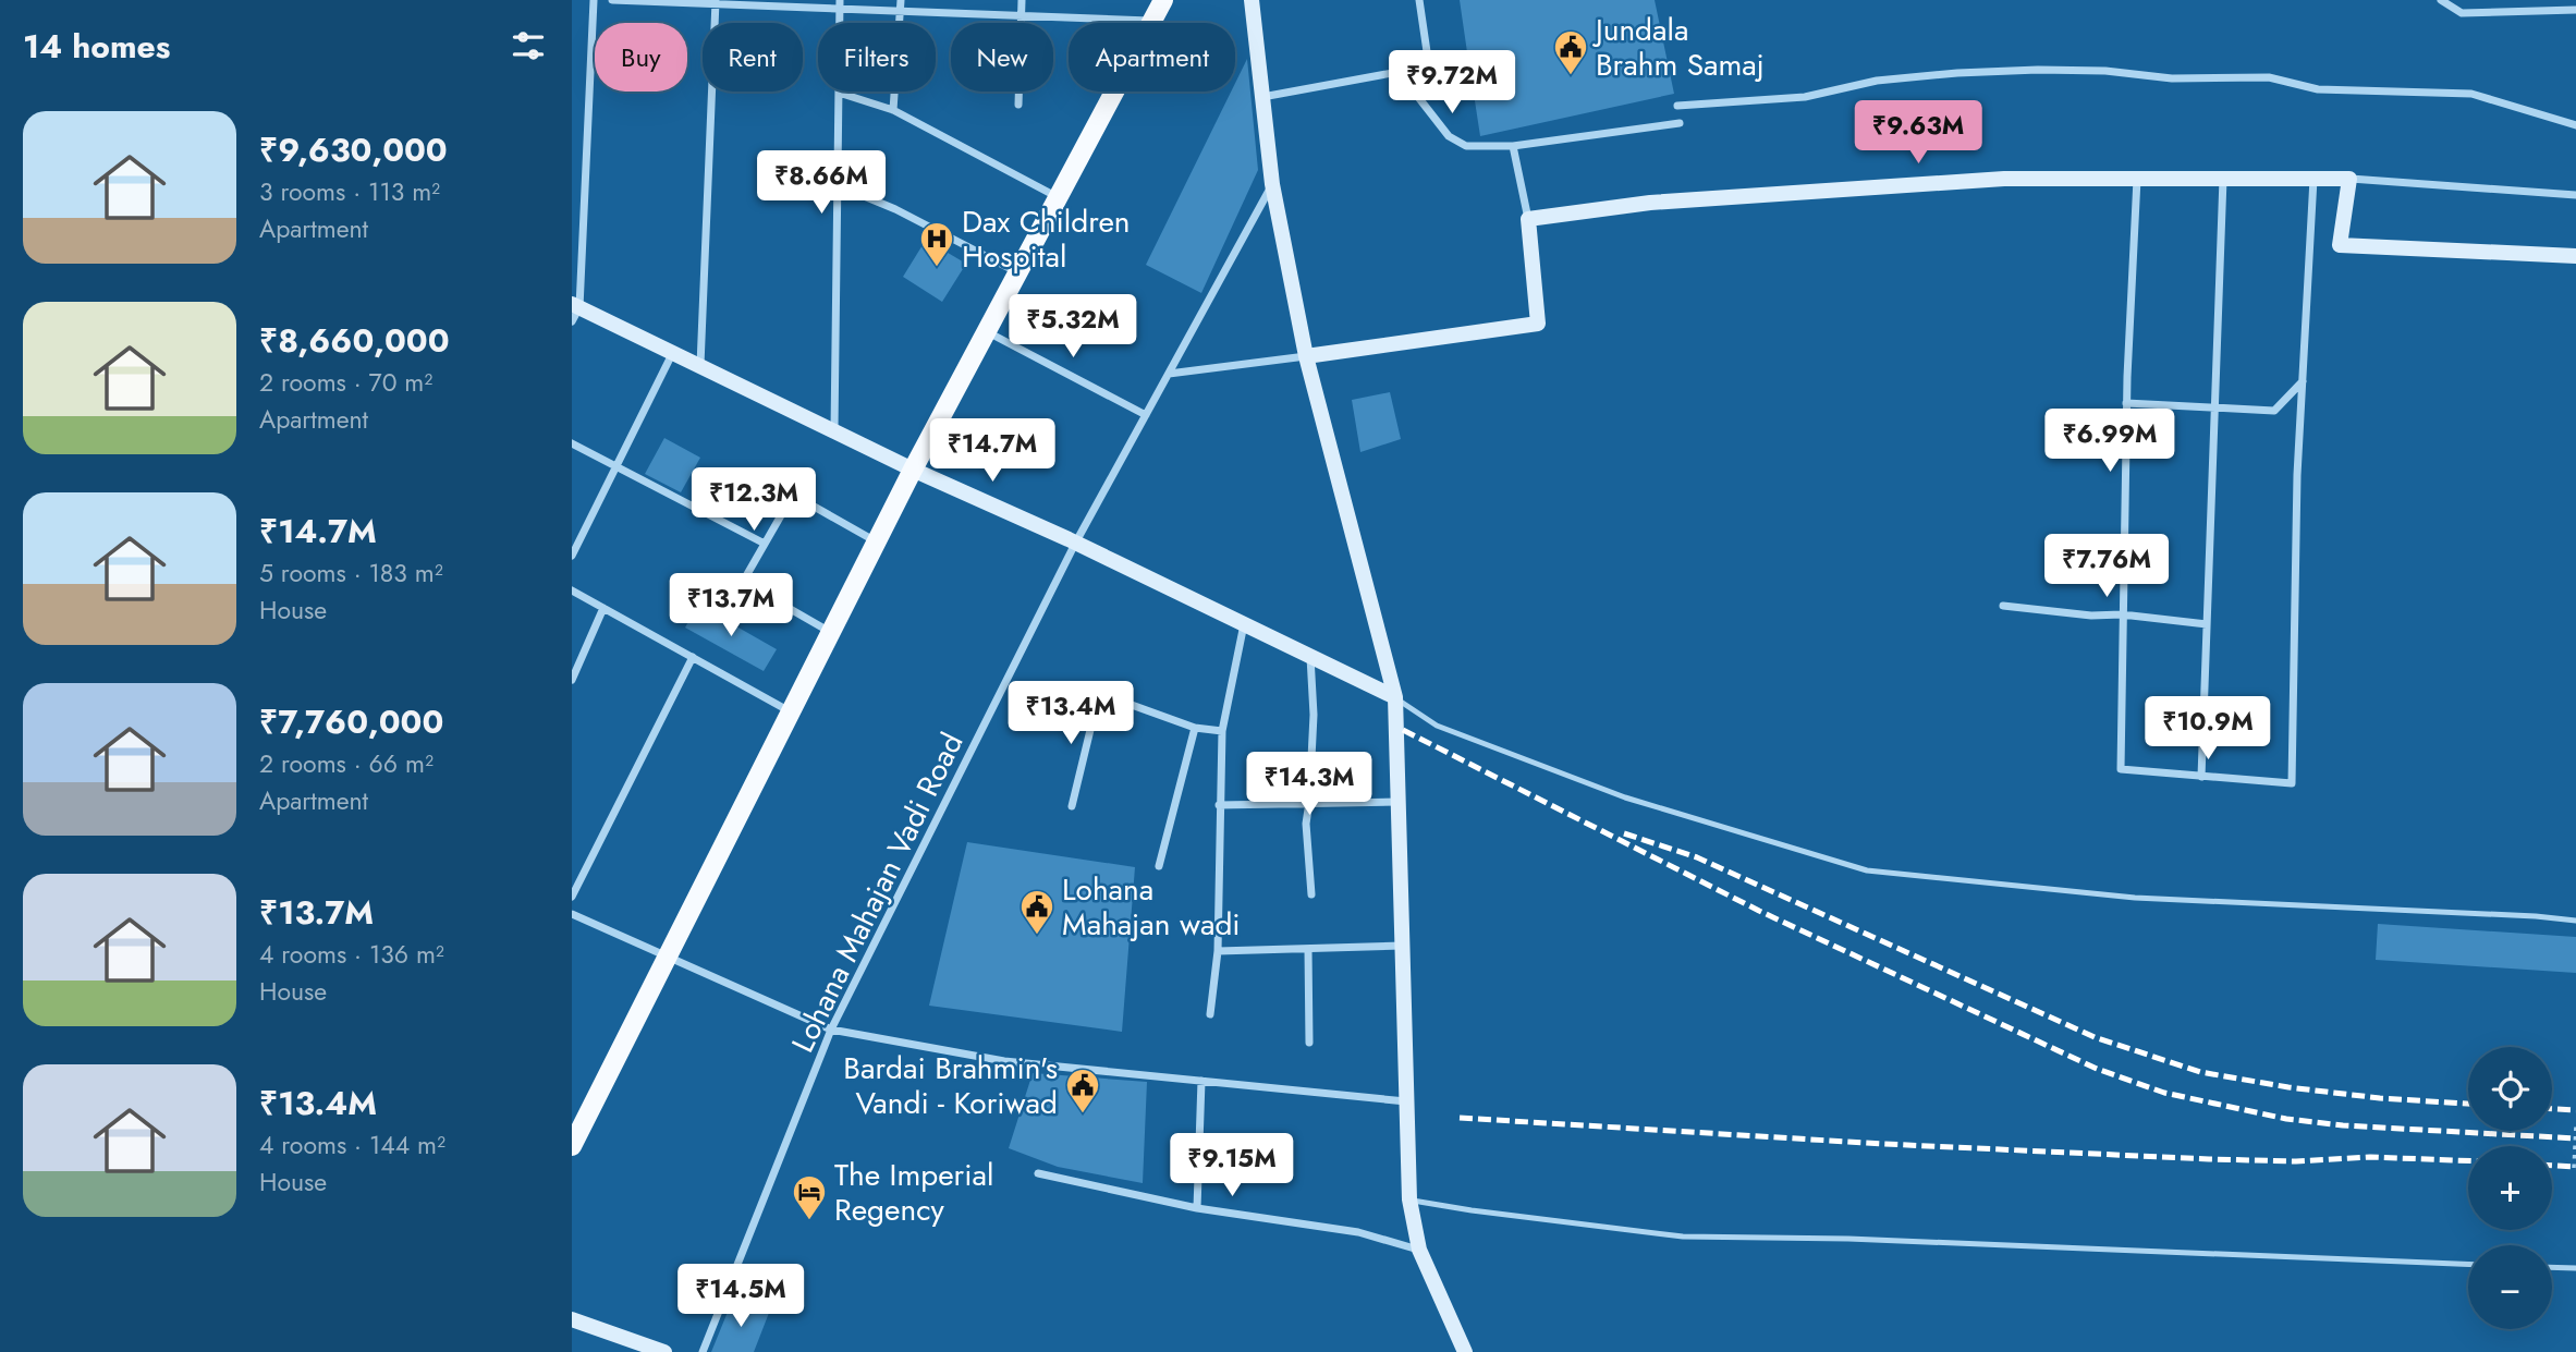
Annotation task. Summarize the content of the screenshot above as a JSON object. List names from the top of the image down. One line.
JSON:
{"streets":{"street":["Lohana Mahajan Vadi Road"]},"places":{"public building":["Jundala Brahm Samaj","Lohana Mahajan wadi","Bardai Brahmin's Vandi - Koriwad"],"hospital":["Dax Children Hospital"],"hotel":["The Imperial Regency"]},"page":{"heading":"14 homes","chip":["Buy","Rent","Filters","New","Apartment"],"price":["₹9.72M","₹9.63M","₹8.66M","₹5.32M","₹6.99M","₹14.7M","₹12.3M","₹7.76M","₹13.7M","₹13.4M","₹10.9M","₹14.3M","₹9.15M","₹14.5M"],"list":[{"name":"₹9,630,000","note":"3 rooms · 113 m² · Apartment"},{"name":"₹8,660,000","note":"2 rooms · 70 m² · Apartment"},{"name":"₹14.7M","note":"5 rooms · 183 m² · House"},{"name":"₹7,760,000","note":"2 rooms · 66 m² · Apartment"},{"name":"₹13.7M","note":"4 rooms · 136 m² · House"},{"name":"₹13.4M","note":"4 rooms · 144 m² · House"}],"map_buttons":["+","−"]}}
